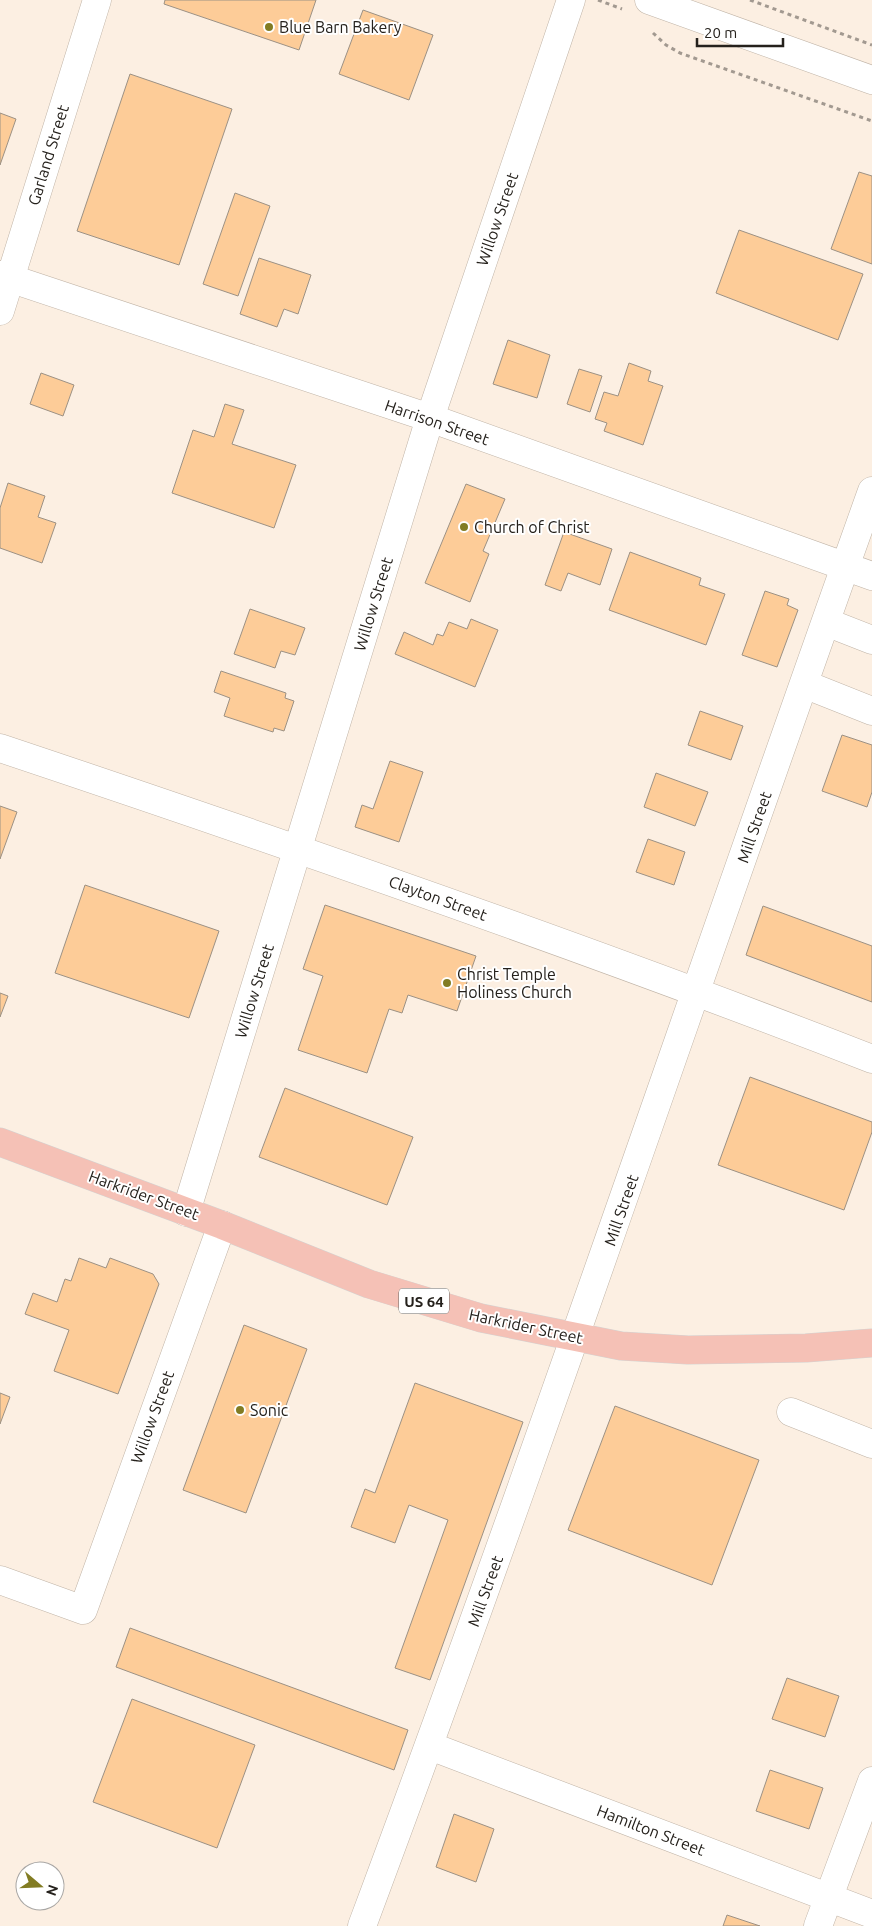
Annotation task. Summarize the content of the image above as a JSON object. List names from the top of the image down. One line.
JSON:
{"streets":{"main road":["Harkrider Street","US 64"],"street":["Garland Street","Willow Street","Harrison Street","Mill Street","Clayton Street","Hamilton Street"]},"crossings":[["Garland Street","Harrison Street"],["Willow Street","Harrison Street"],["Willow Street","Clayton Street"],["Willow Street","Harkrider Street"],["Harrison Street","Mill Street"],["Mill Street","Clayton Street"],["Mill Street","Harkrider Street"],["Mill Street","Hamilton Street"]],"places":["Blue Barn Bakery","Church of Christ","Christ Temple Holiness Church","Sonic"],"scale_bar":"20 m","north":"right"}
